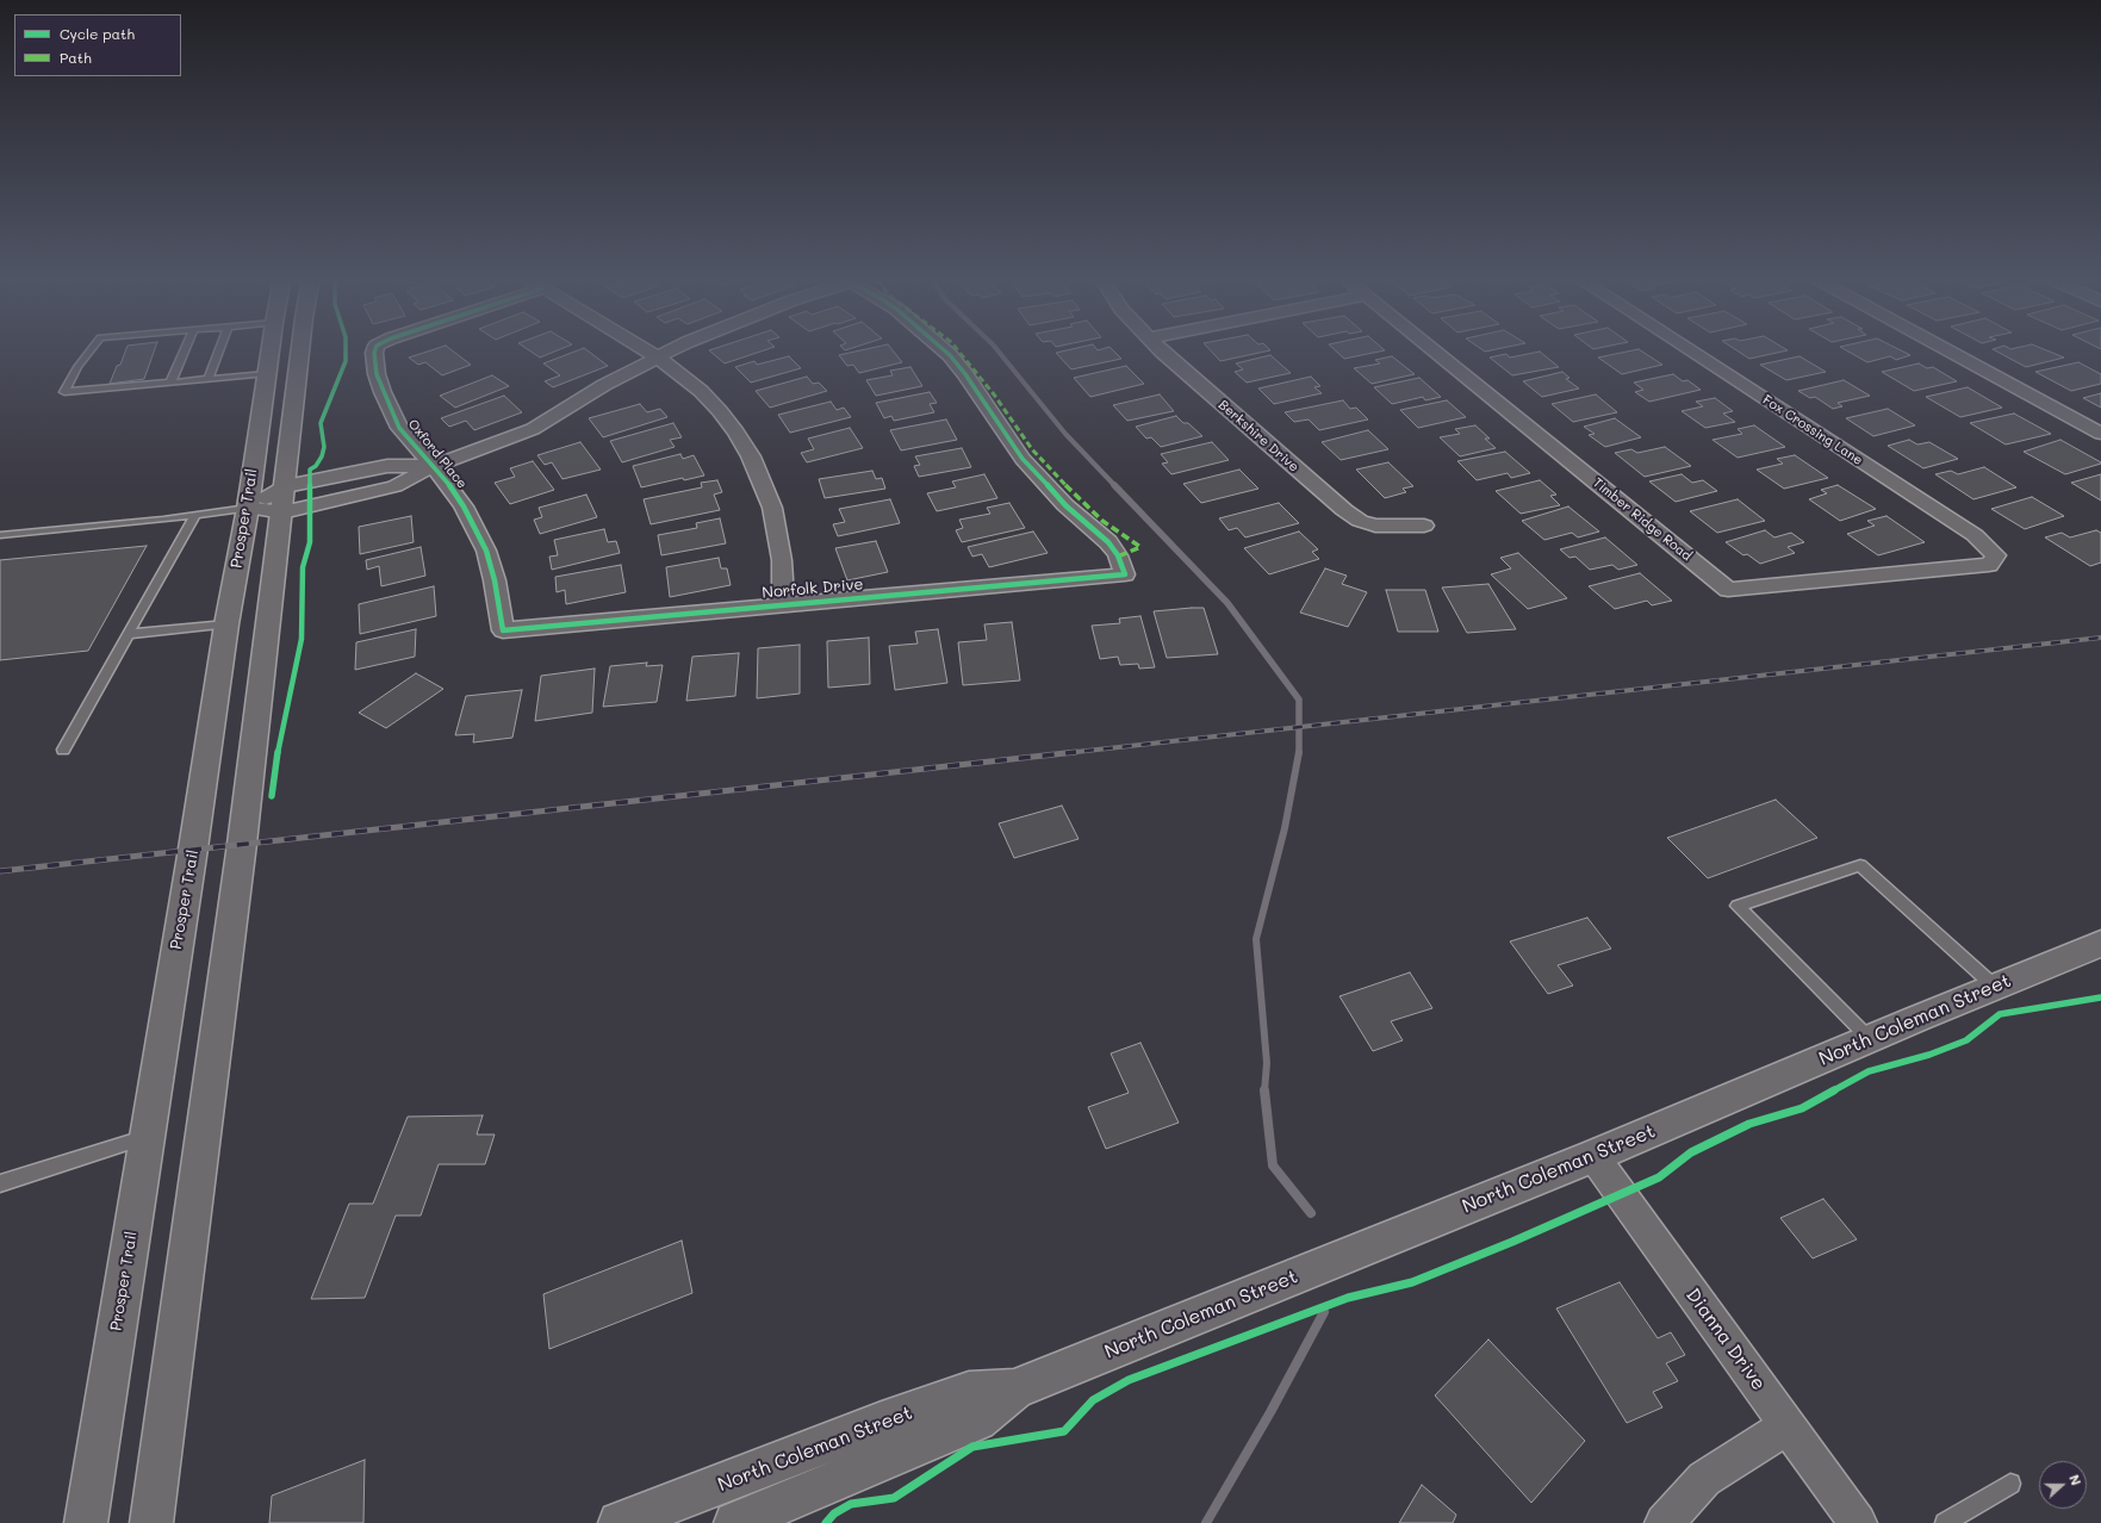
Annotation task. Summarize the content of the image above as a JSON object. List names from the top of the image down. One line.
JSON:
{"streets":{"main road":["Prosper Trail","North Coleman Street"],"street":["Fox Crossing Lane","Berkshire Drive","Oxford Place","Timber Ridge Road","Norfolk Drive","Dianna Drive"]},"crossings":[["Fox Crossing Lane","Timber Ridge Road"],["Oxford Place","Norfolk Drive"],["North Coleman Street","Dianna Drive"]],"legend":["Cycle path","Path"],"north":"right"}
